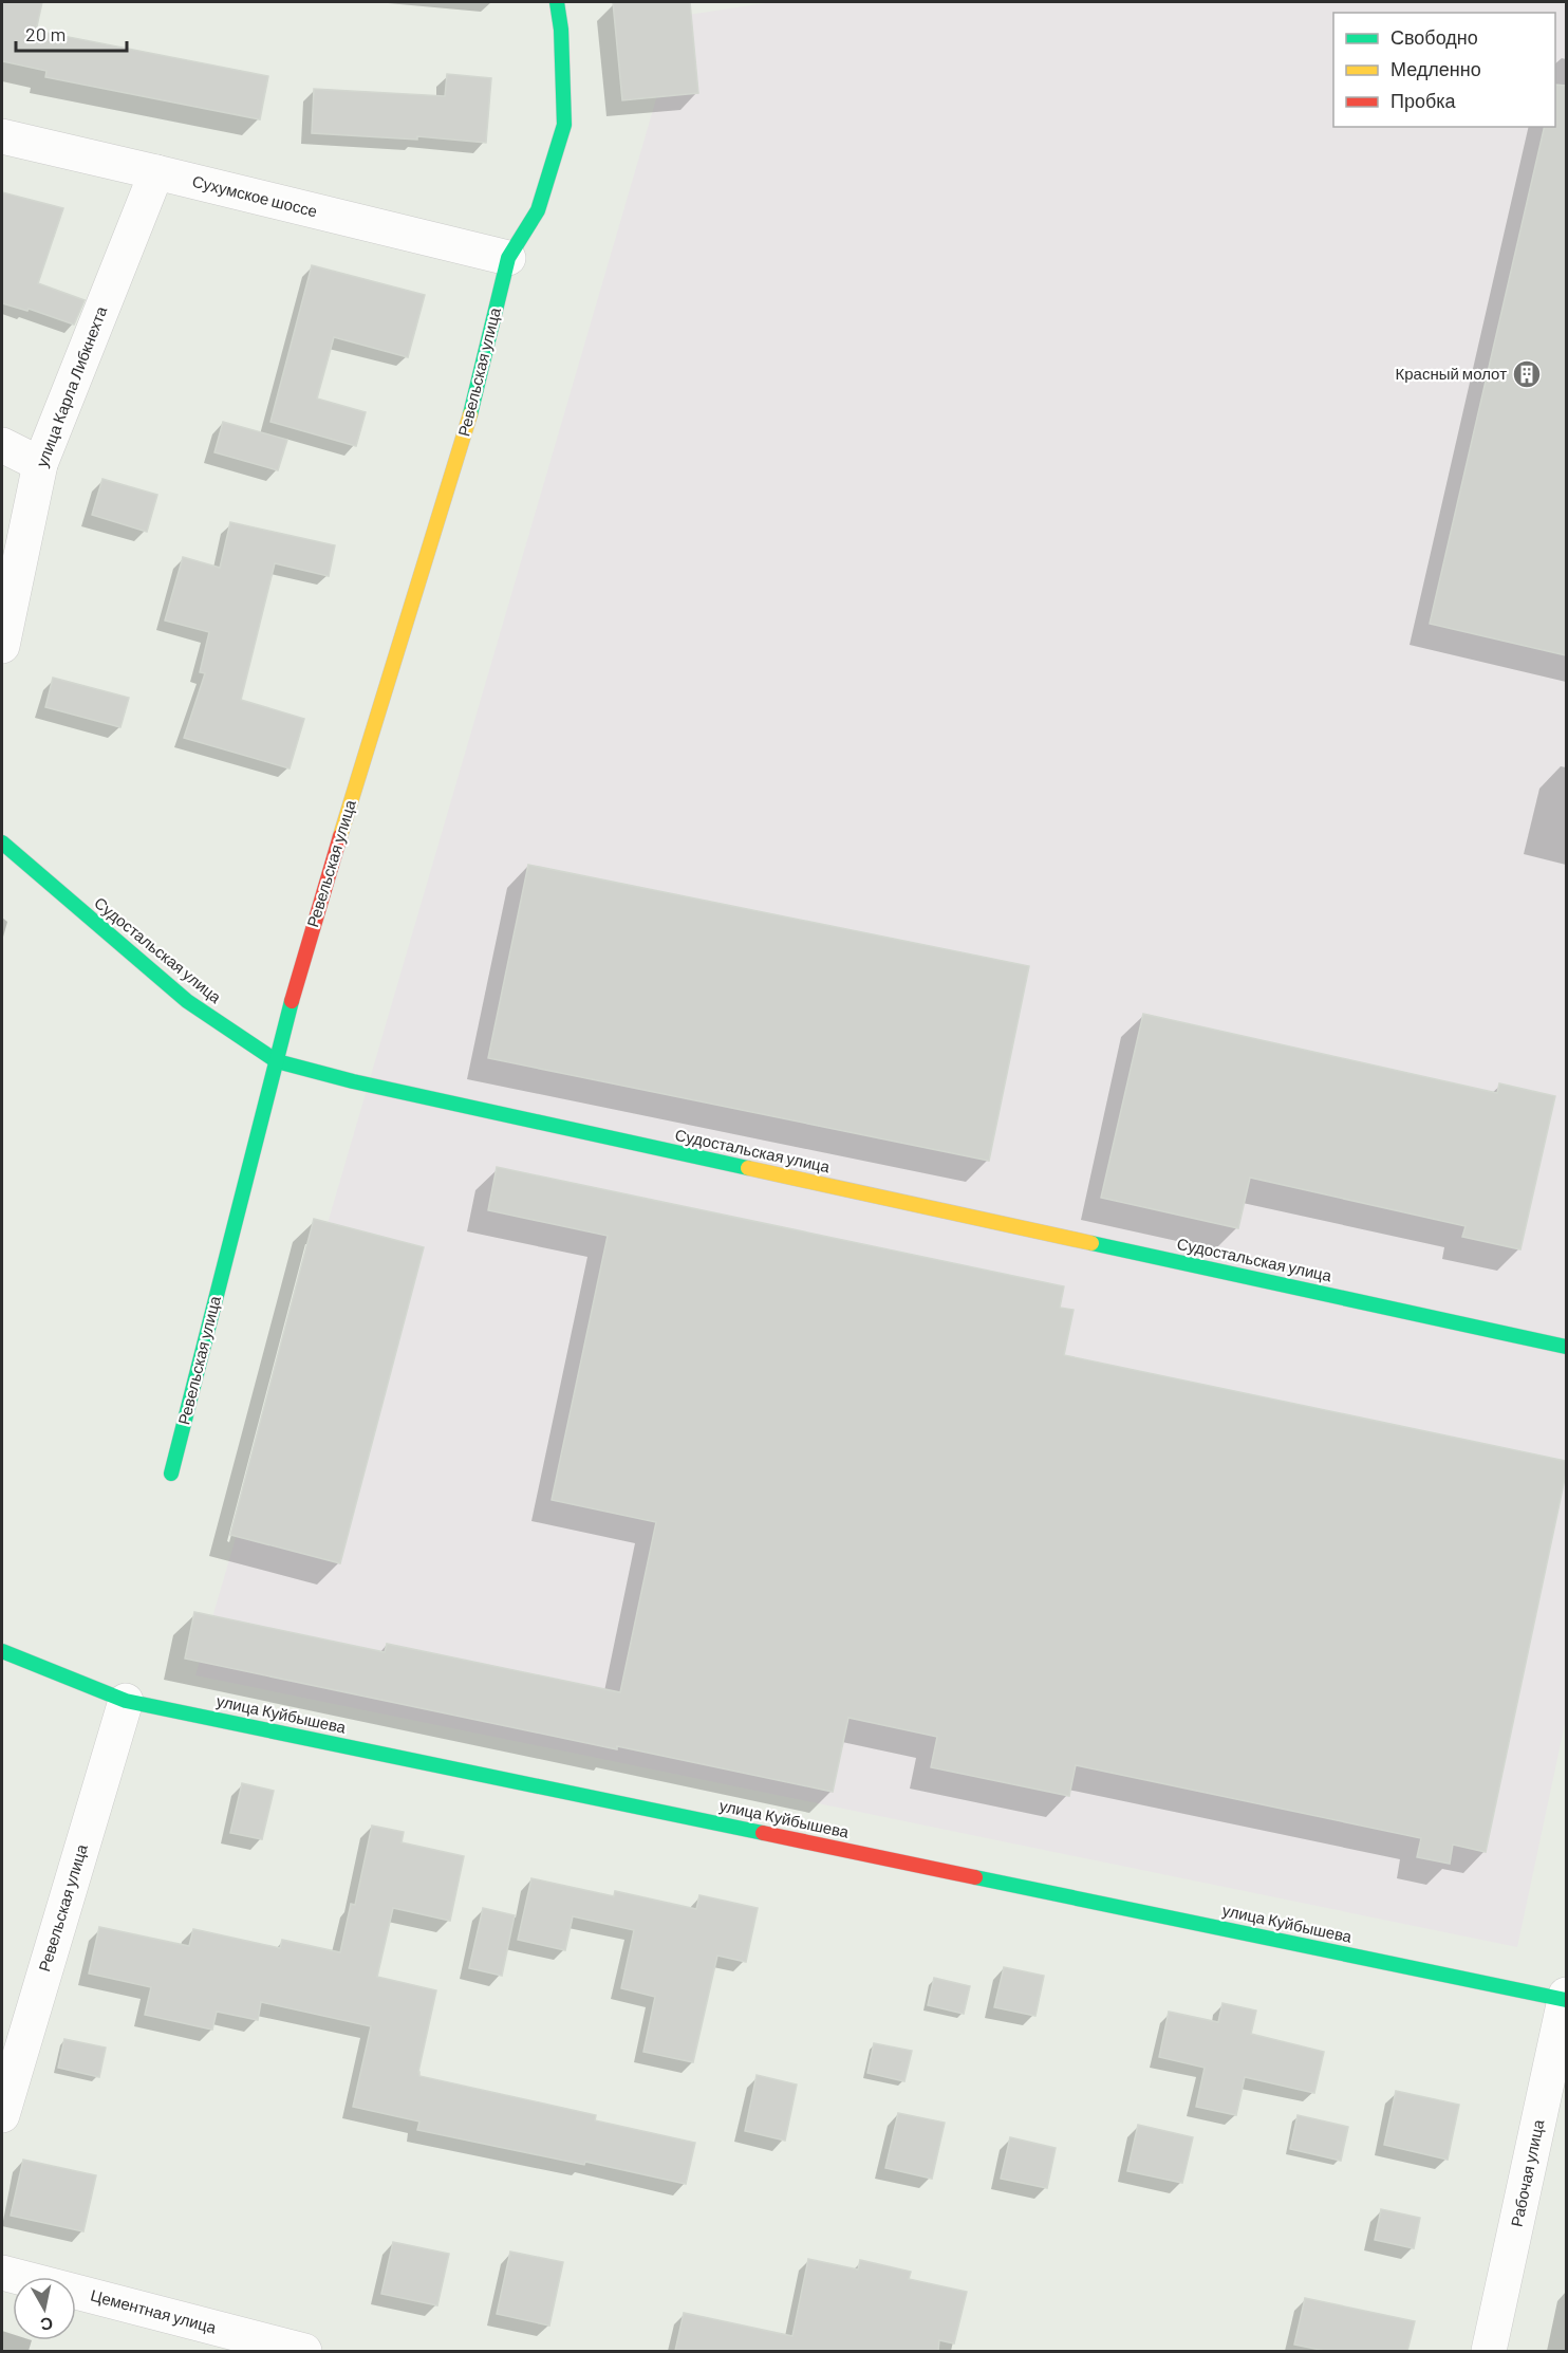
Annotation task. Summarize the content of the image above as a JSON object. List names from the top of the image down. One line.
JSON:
{"streets":{"main road":["Ревельская улица","Судостальская улица","улица Куйбышева"],"street":["Сухумское шоссе","улица Карла Либкнехта","Рабочая улица","Цементная улица"]},"crossings":[["Сухумское шоссе","Ревельская улица"],["Сухумское шоссе","улица Карла Либкнехта"],["Ревельская улица","Судостальская улица"],["Ревельская улица","улица Куйбышева"],["улица Куйбышева","Рабочая улица"]],"places":{"building":["Красный молот"]},"legend":["Свободно","Медленно","Пробка"],"scale_bar":"20 m","north":"bottom"}
